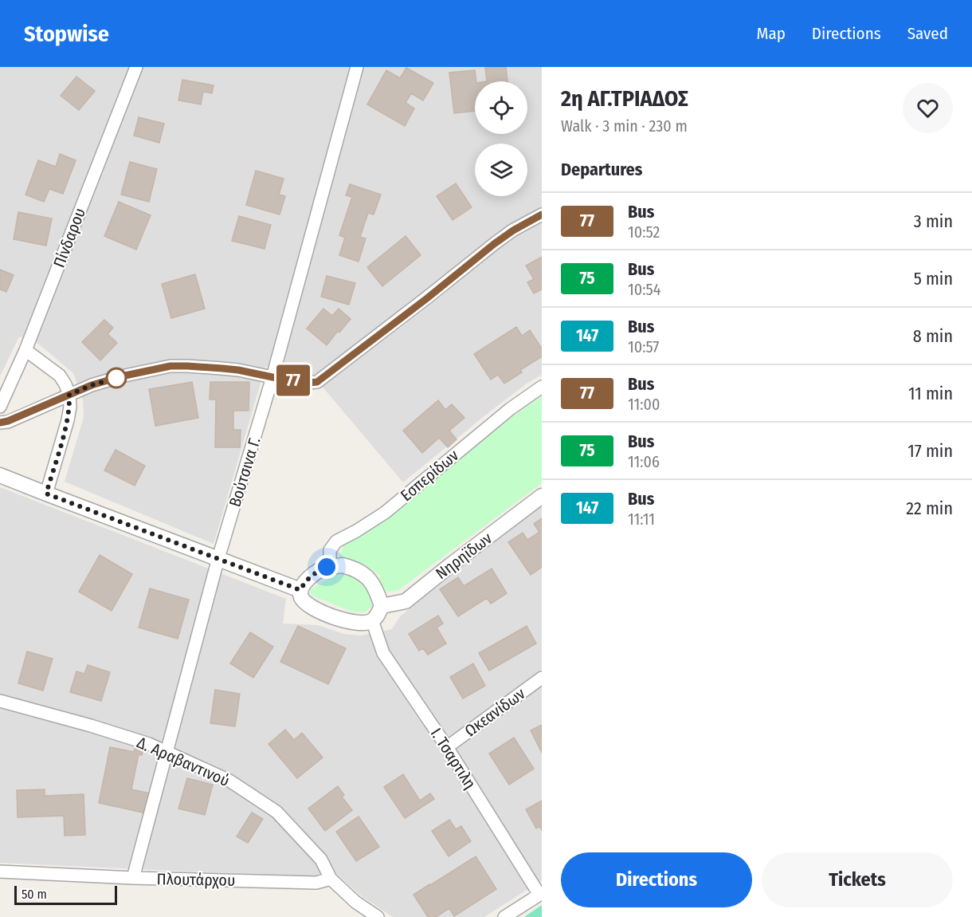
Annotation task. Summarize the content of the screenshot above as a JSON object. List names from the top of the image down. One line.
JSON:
{"streets":{"street":["Πίνδαρου","Βούτσινα Γ.","Εσπερίδων","Νηρηϊδων","Ωκεανίδων","Ι. Τσαρτιλη","Δ. Αραβαντινού","Πλουτάρχου"]},"crossings":[["Βούτσινα Γ.","Δ. Αραβαντινού"],["Βούτσινα Γ.","Πλουτάρχου"],["Εσπερίδων","Νηρηϊδων"],["Εσπερίδων","Ι. Τσαρτιλη"],["Νηρηϊδων","Ι. Τσαρτιλη"],["Ωκεανίδων","Ι. Τσαρτιλη"],["Δ. Αραβαντινού","Πλουτάρχου"]],"lines":["bus line 77"],"scale_bar":"50 m","page":{"header":"Stopwise","nav":["Map","Directions","Saved"],"on_map":"77","heading":[["2η ΑΓ.ΤΡΙΑΔΟΣ","Walk · 3 min · 230 m"],"Departures"],"list":[{"mark":"77","name":"Bus","note":"10:52","value":"3 min"},{"mark":"75","name":"Bus","note":"10:54","value":"5 min"},{"mark":"147","name":"Bus","note":"10:57","value":"8 min"},{"mark":"77","name":"Bus","note":"11:00","value":"11 min"},{"mark":"75","name":"Bus","note":"11:06","value":"17 min"},{"mark":"147","name":"Bus","note":"11:11","value":"22 min"}],"buttons":["Directions","Tickets"],"scale":"50 m"}}
